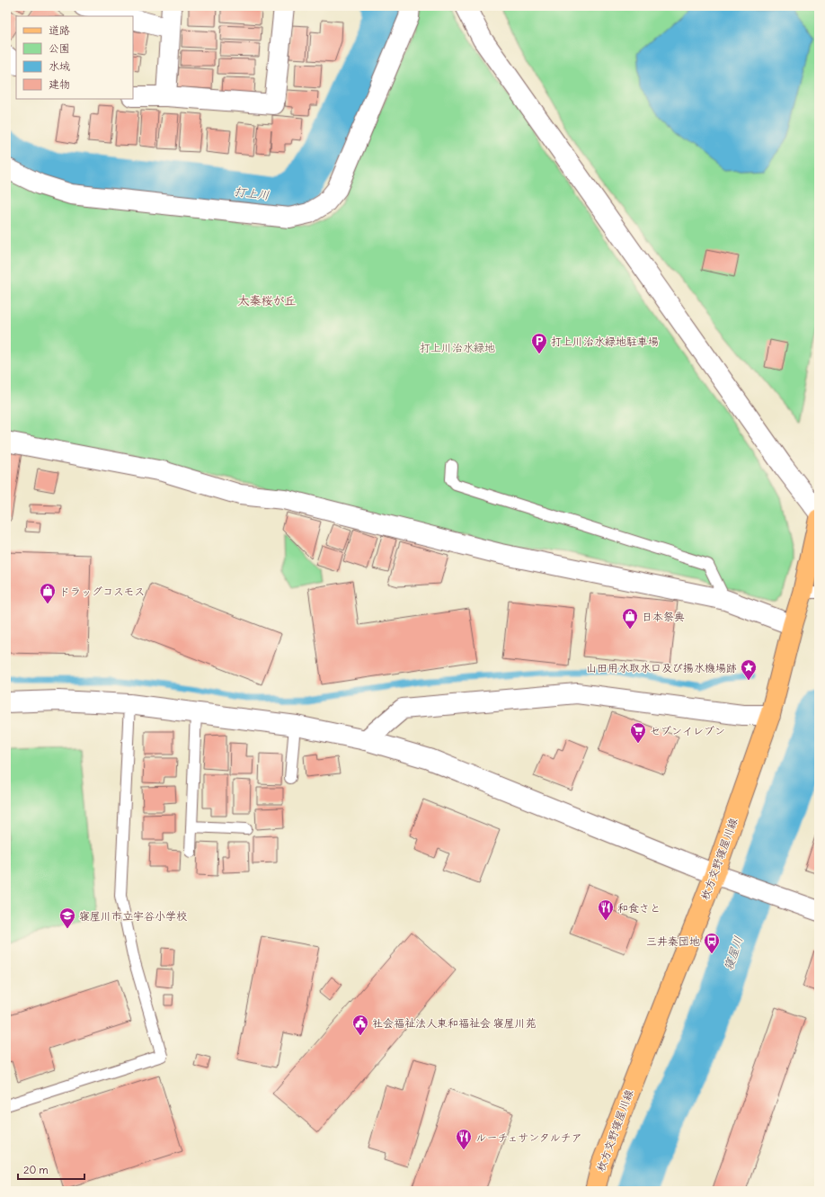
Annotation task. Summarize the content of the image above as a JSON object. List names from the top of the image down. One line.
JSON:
{"streets":{"main road":["枚方交野寝屋川線"]},"districts":["太秦桜が丘"],"water":["打上川","寝屋川"],"parks":["打上川治水緑地"],"places":{"parking":["打上川治水緑地駐車場"],"shop":["ドラッグコスモス","日本祭典"],"place":["山田用水取水口及び揚水機場跡"],"supermarket":["セブンイレブン"],"restaurant":["和食さと","ルーチェサンタルチア"],"school or university":["寝屋川市立宇谷小学校"],"bus stop":["三井秦団地"],"public building":["社会福祉法人東和福祉会 寝屋川苑"]},"legend":["道路","公園","水域","建物"],"scale_bar":"20 m"}
